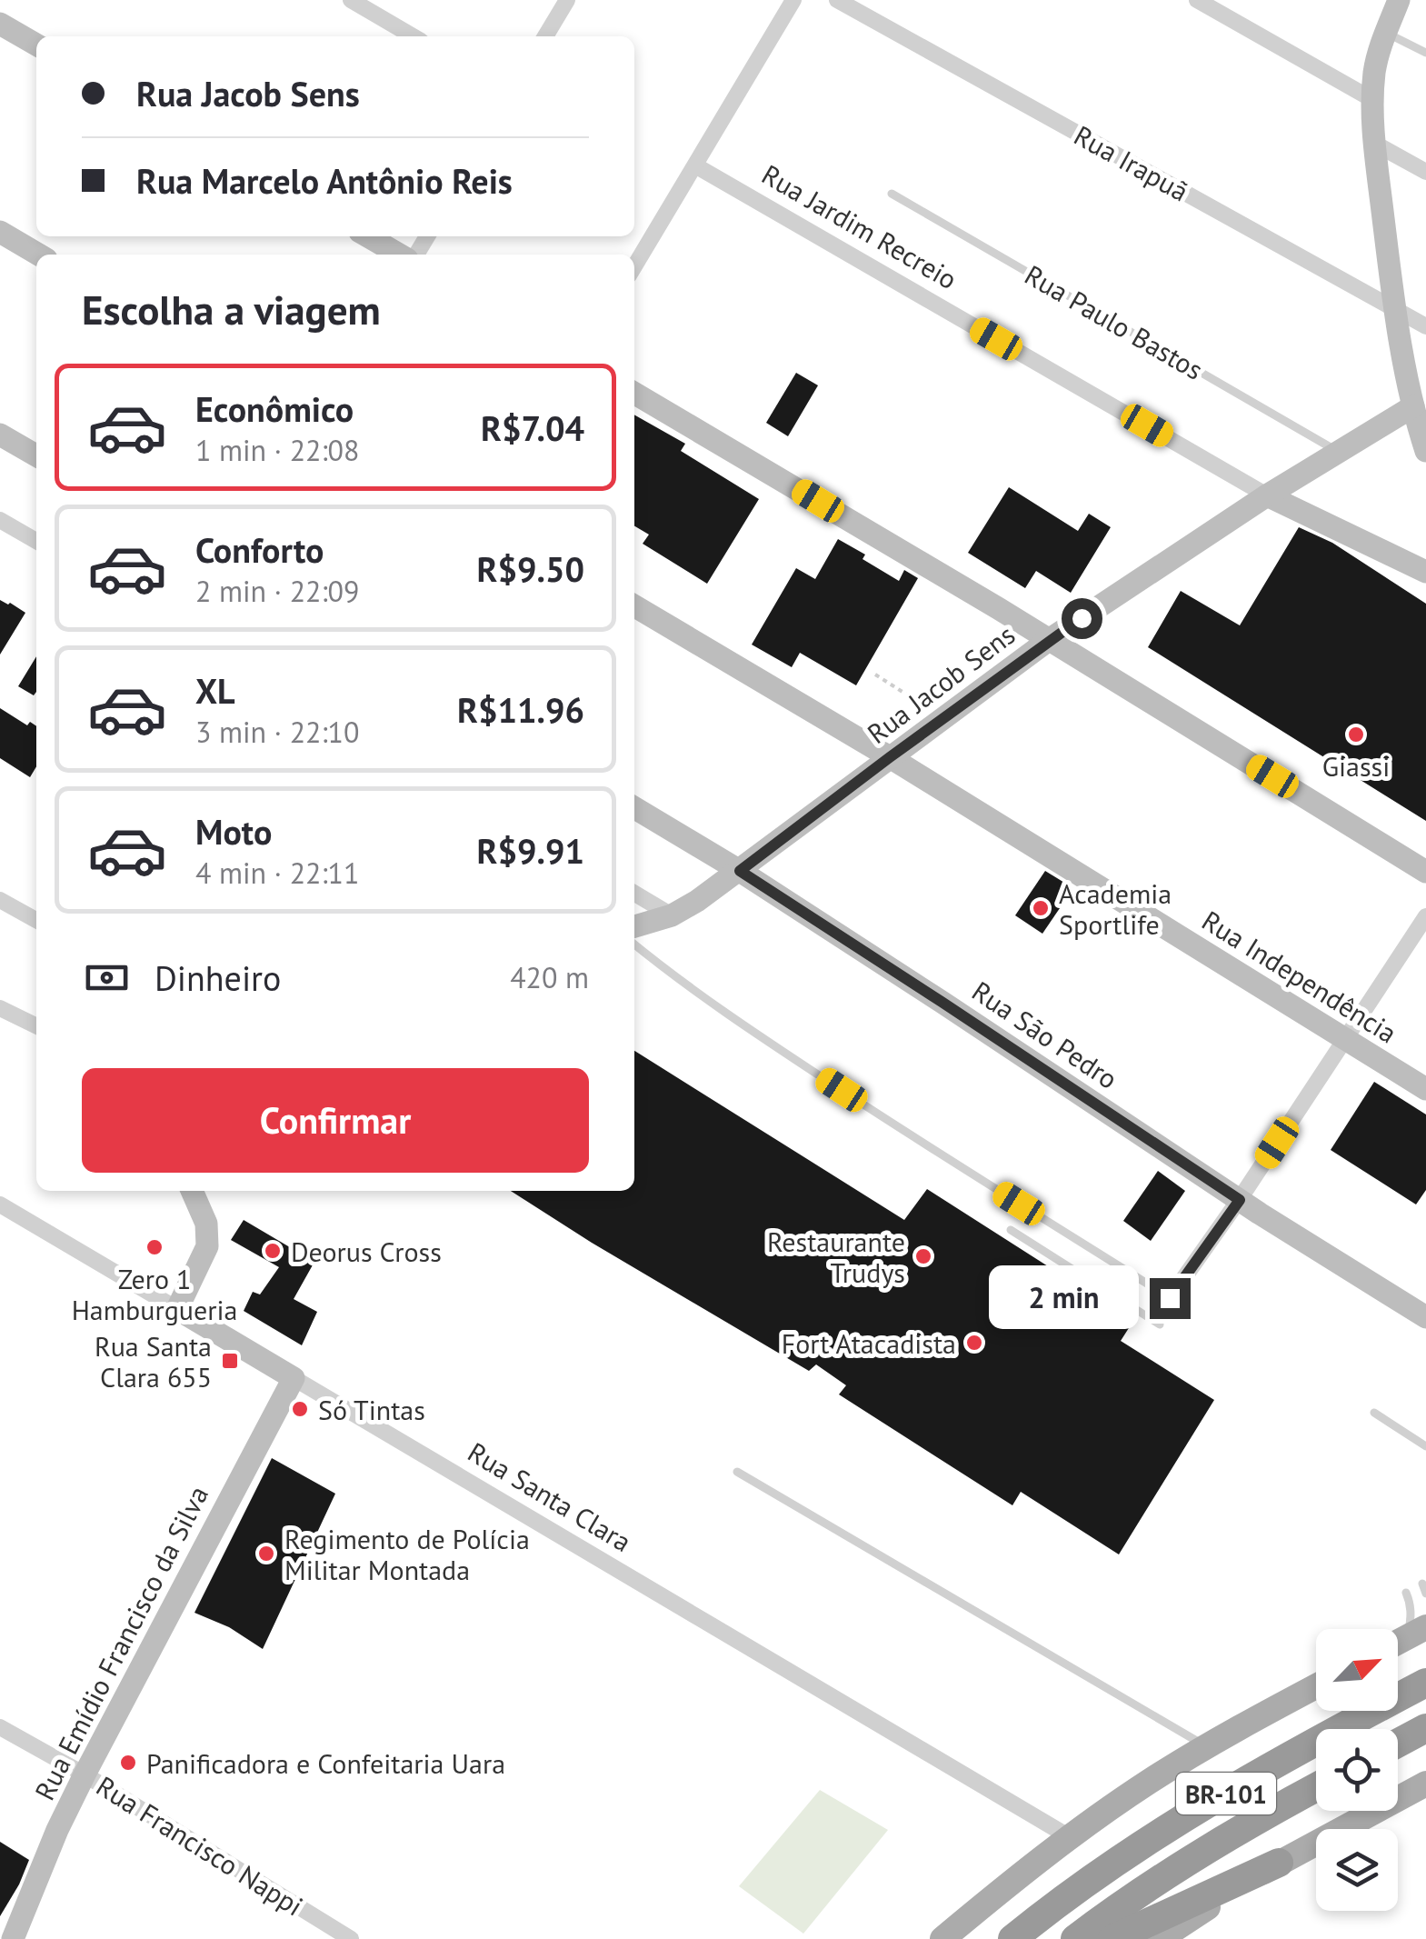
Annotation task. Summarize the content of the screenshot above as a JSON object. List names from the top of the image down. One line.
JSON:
{"streets":{"highway":["BR-101"],"street":["Rua Irapuã","Rua Jardim Recreio","Rua Jacob Sens","Rua Independência","Rua São Pedro","Rua Santa Clara","Rua Emídio Francisco da Silva","Rua Francisco Nappi"],"lane":["Rua Paulo Bastos"]},"crossings":[["Rua Jardim Recreio","Rua Jacob Sens"],["Rua Paulo Bastos","Rua Jacob Sens"],["Rua Jacob Sens","Rua Independência"],["Rua Jacob Sens","Rua São Pedro"],["Rua Santa Clara","Rua Emídio Francisco da Silva"],["Rua Emídio Francisco da Silva","Rua Francisco Nappi"]],"places":{"other":["Giassi","Academia Sportlife","Zero 1 Hamburgueria","Deorus Cross","Restaurante Trudys","Fort Atacadista","Só Tintas","Regimento de Polícia Militar Montada","Panificadora e Confeitaria Uara"],"transit":["Rua Santa Clara 655"]},"north":"top right","page":{"banner":["Rua Jacob Sens","Rua Marcelo Antônio Reis"],"heading":"Escolha a viagem","list":[{"name":"Econômico","note":"1 min · 22:08","value":"R$7.04"},{"name":"Conforto","note":"2 min · 22:09","value":"R$9.50"},{"name":"XL","note":"3 min · 22:10","value":"R$11.96"},{"name":"Moto","note":"4 min · 22:11","value":"R$9.91"}],"pay":["Dinheiro","420 m"],"buttons":"Confirmar","bubble":"2 min"}}
